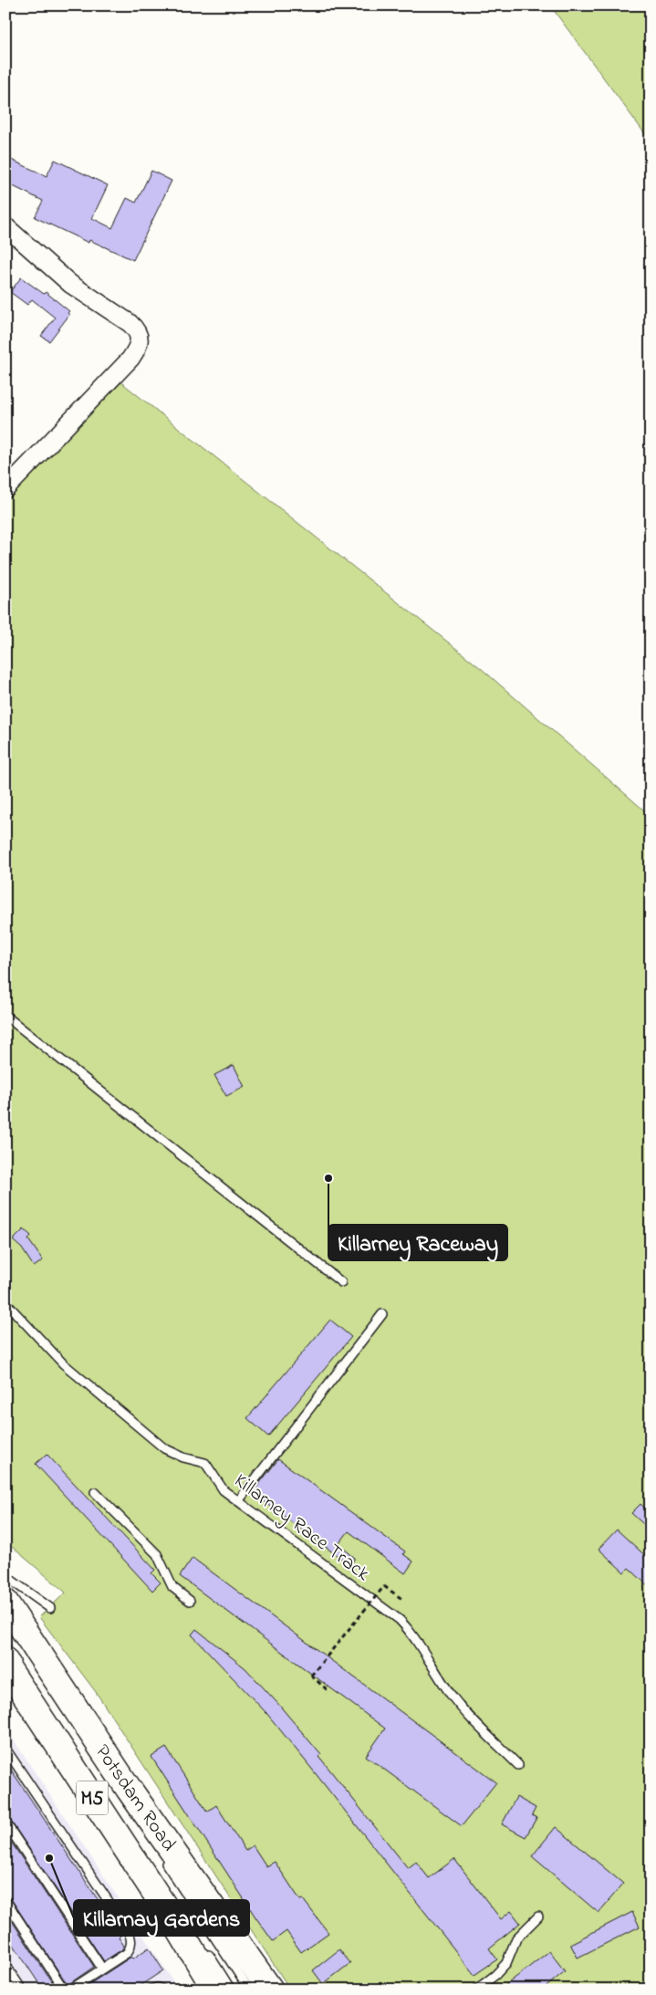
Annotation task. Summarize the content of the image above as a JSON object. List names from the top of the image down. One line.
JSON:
{"streets":{"main road":["Potsdam Road","M5"],"lane":["Killarney Race Track"]},"places":["Killarney Raceway","Killarnay Gardens"]}
